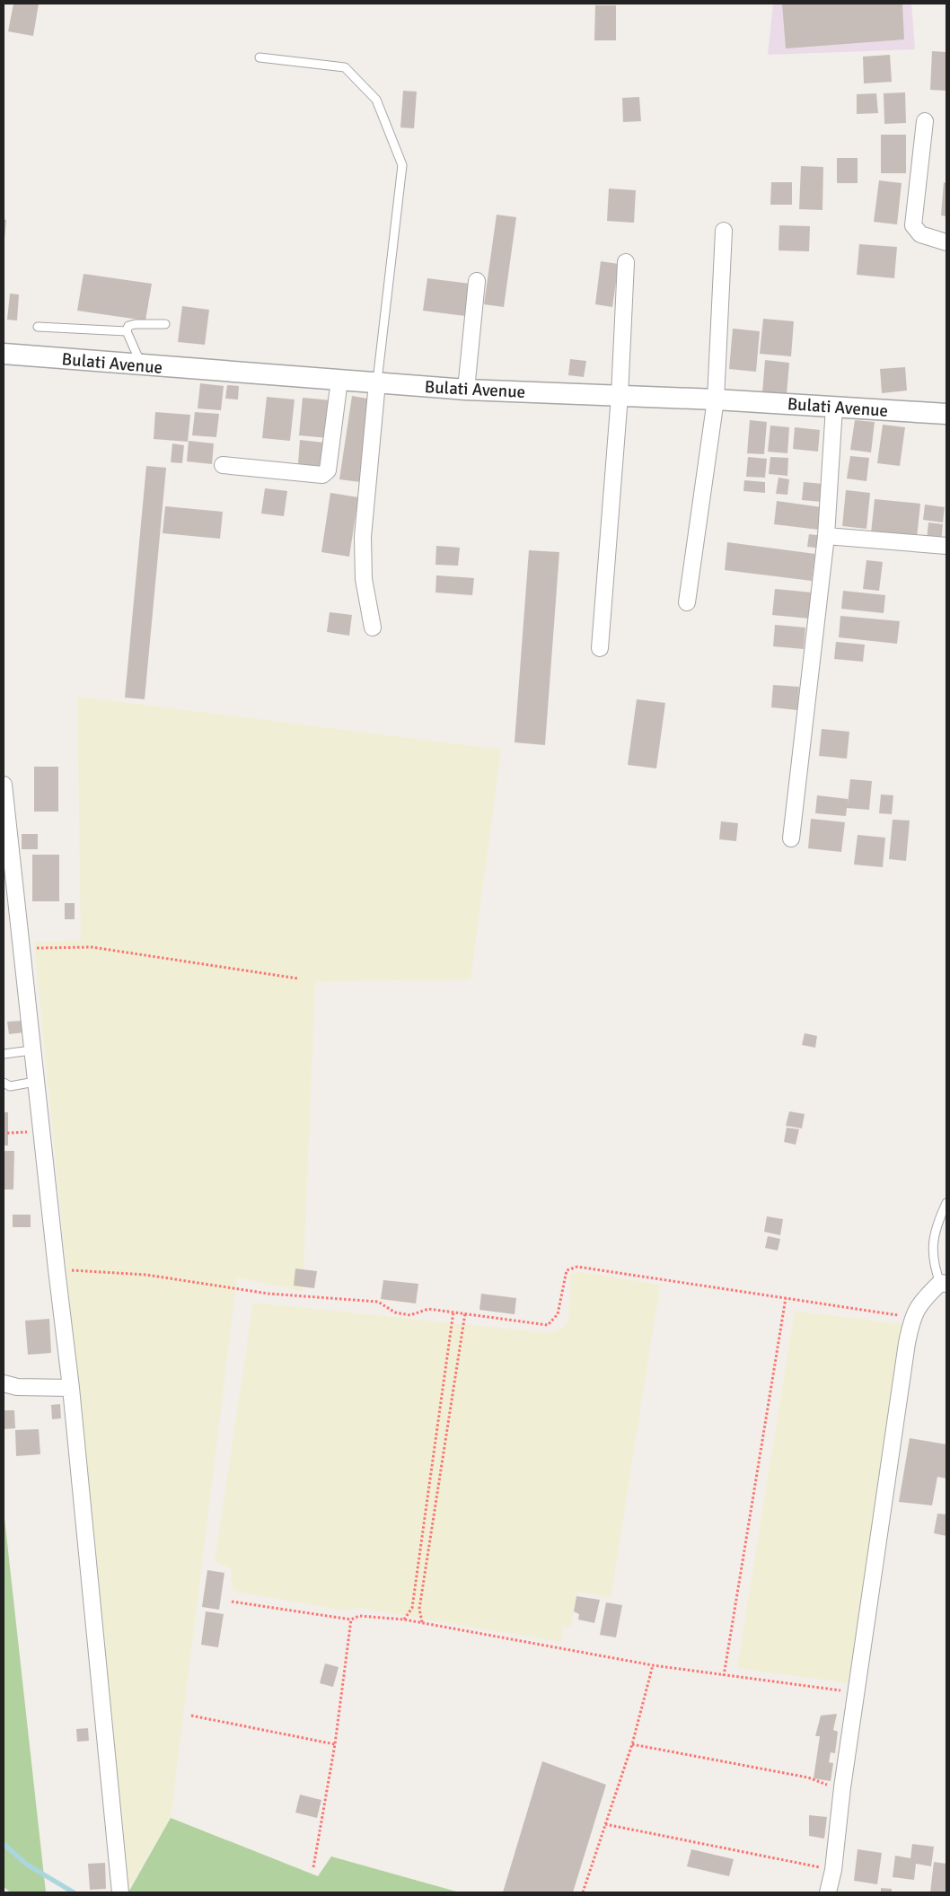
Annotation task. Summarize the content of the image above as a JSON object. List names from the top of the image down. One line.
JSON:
{"streets":{"street":["Bulati Avenue"]}}
